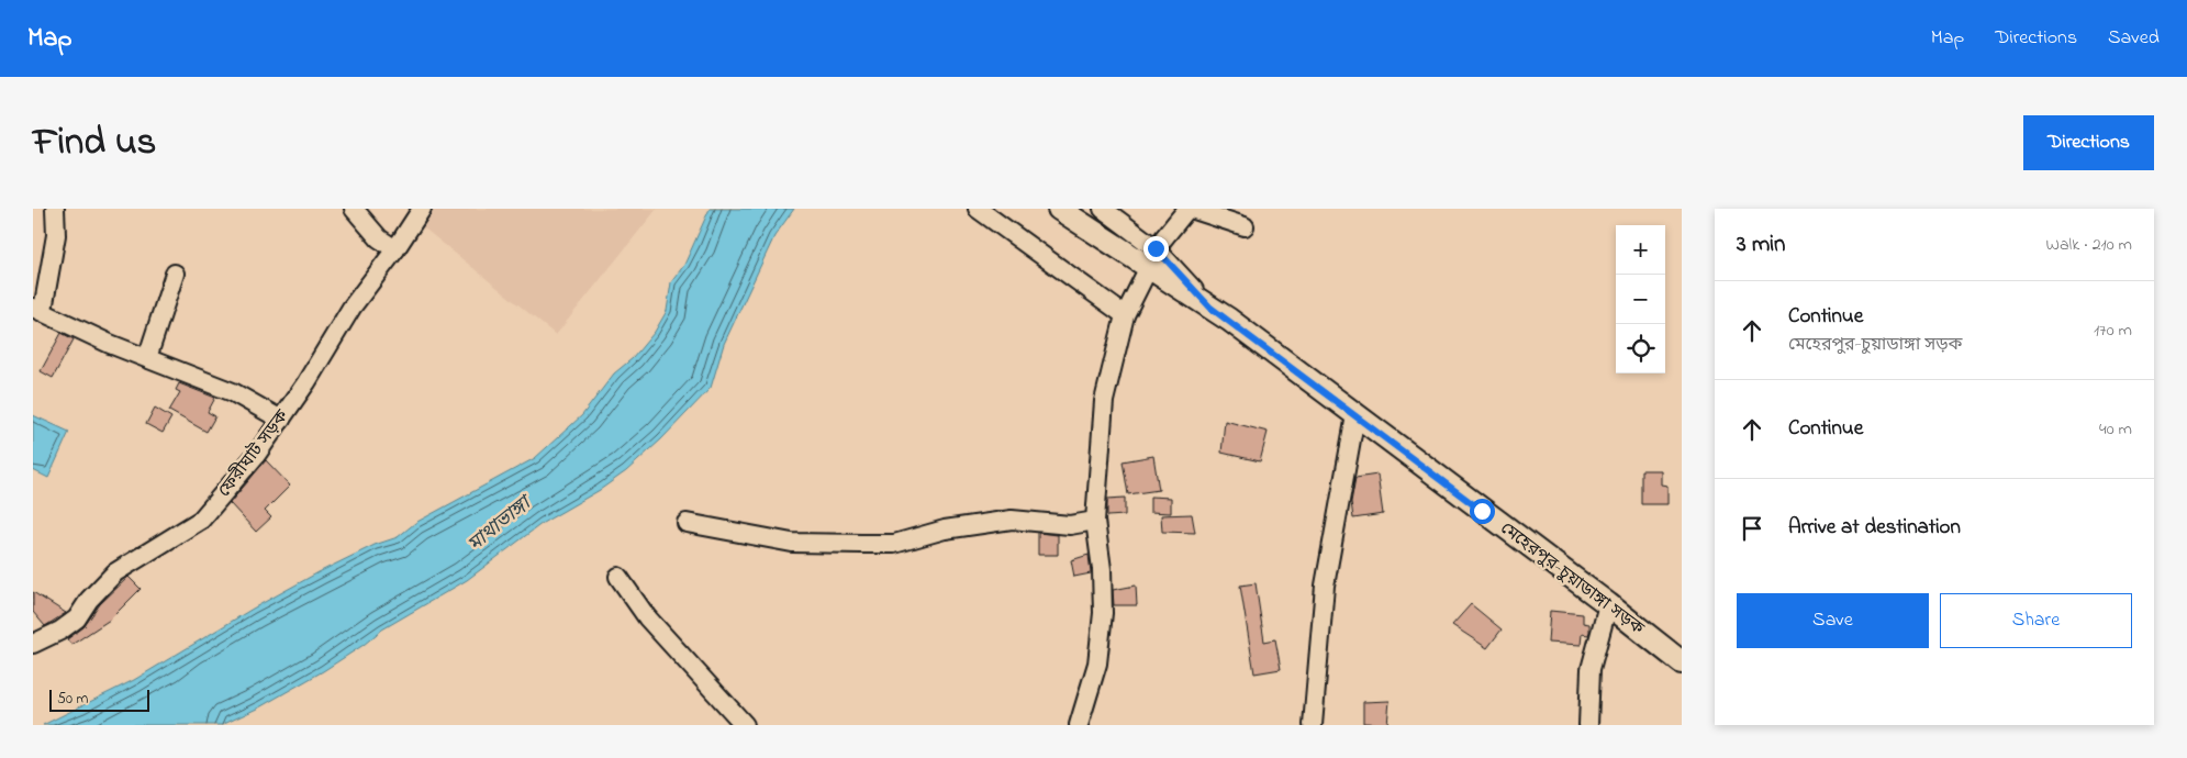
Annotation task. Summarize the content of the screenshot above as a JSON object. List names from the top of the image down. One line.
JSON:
{"streets":{"main road":["মেহেরপুর-চুয়াডাঙ্গা সড়ক"],"street":["ফেরীঘাট সড়ক"]},"water":["মাথাভাঙ্গা"],"scale_bar":"50 m","page":{"header":"Map","nav":["Map","Directions","Saved"],"title":"Find us","buttons":["Directions",["Save","Share"]],"heading":["3 min","Walk · 210 m"],"map_buttons":["+","−"],"list":[["Continue","মেহেরপুর-চুয়াডাঙ্গা সড়ক","170 m"],["Continue","40 m"],"Arrive at destination"],"scale":"50 m"}}
